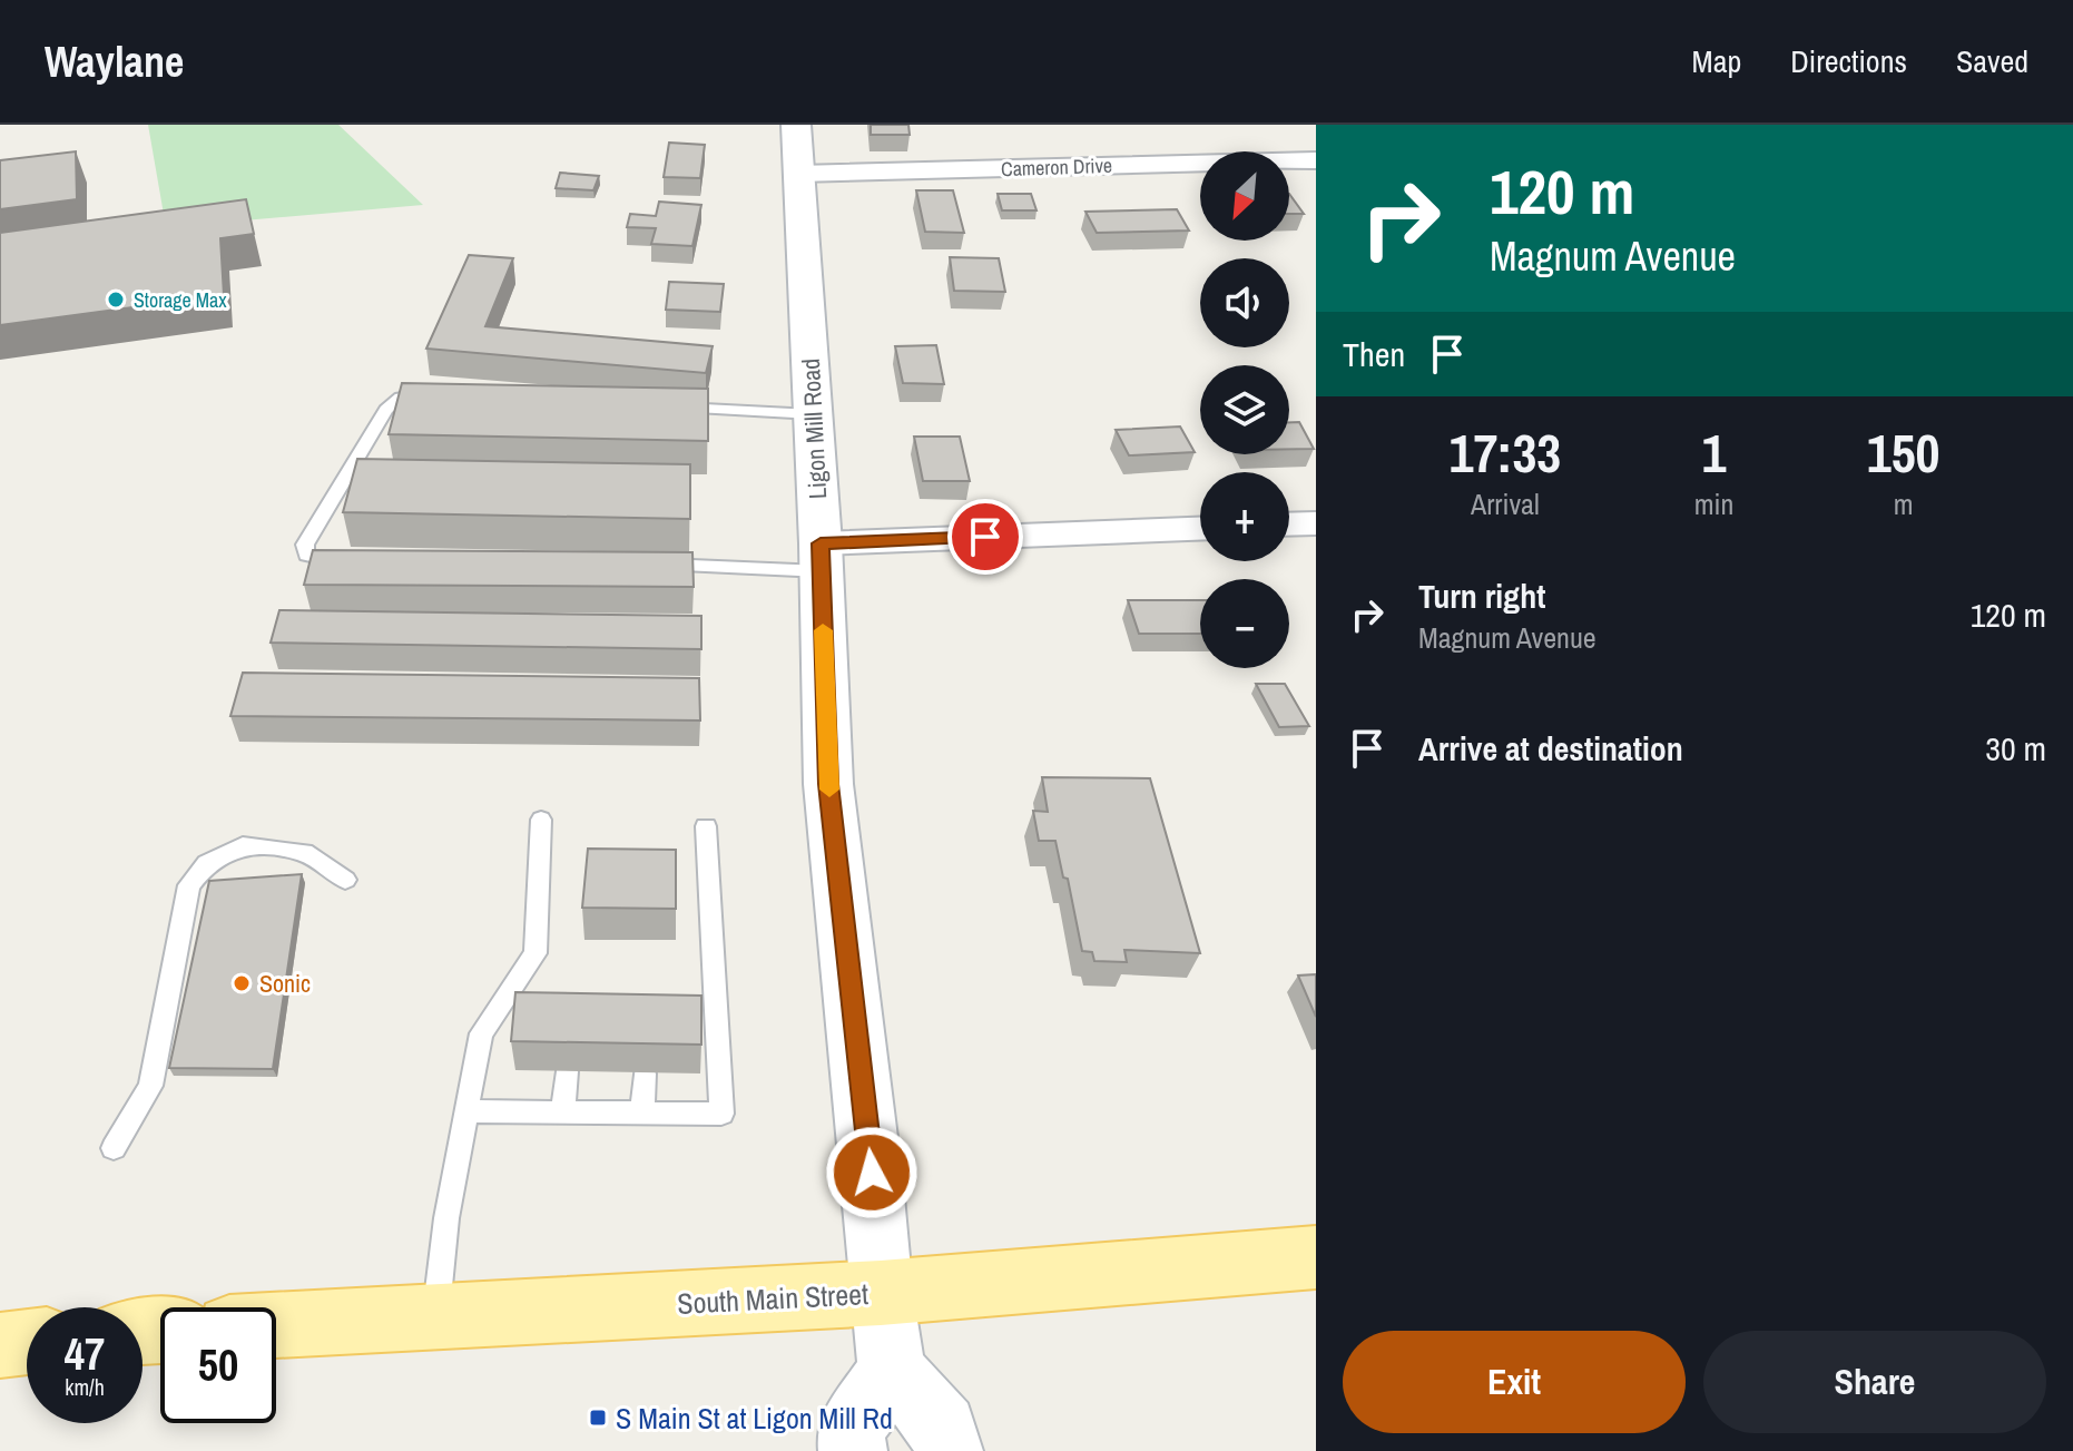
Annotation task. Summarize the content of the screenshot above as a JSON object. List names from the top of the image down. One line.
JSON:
{"streets":{"main road":["Ligon Mill Road","South Main Street"],"street":["Cameron Drive"]},"crossings":[["Cameron Drive","Ligon Mill Road"],["Ligon Mill Road","South Main Street"]],"places":{"other":["Storage Max","Sonic"],"transit":["S Main St at Ligon Mill Rd"]},"north":"bottom left","page":{"header":"Waylane","nav":["Map","Directions","Saved"],"turn":["120 m","Magnum Avenue"],"map_buttons":["+","−"],"then":"Then","eta":["17:33","Arrival","1","min","150","m"],"list":[{"name":"Turn right","note":"Magnum Avenue","value":"120 m"},{"name":"Arrive at destination","value":"30 m"}],"speed":"47 km/h","limit":"50","buttons":["Exit","Share"]}}
